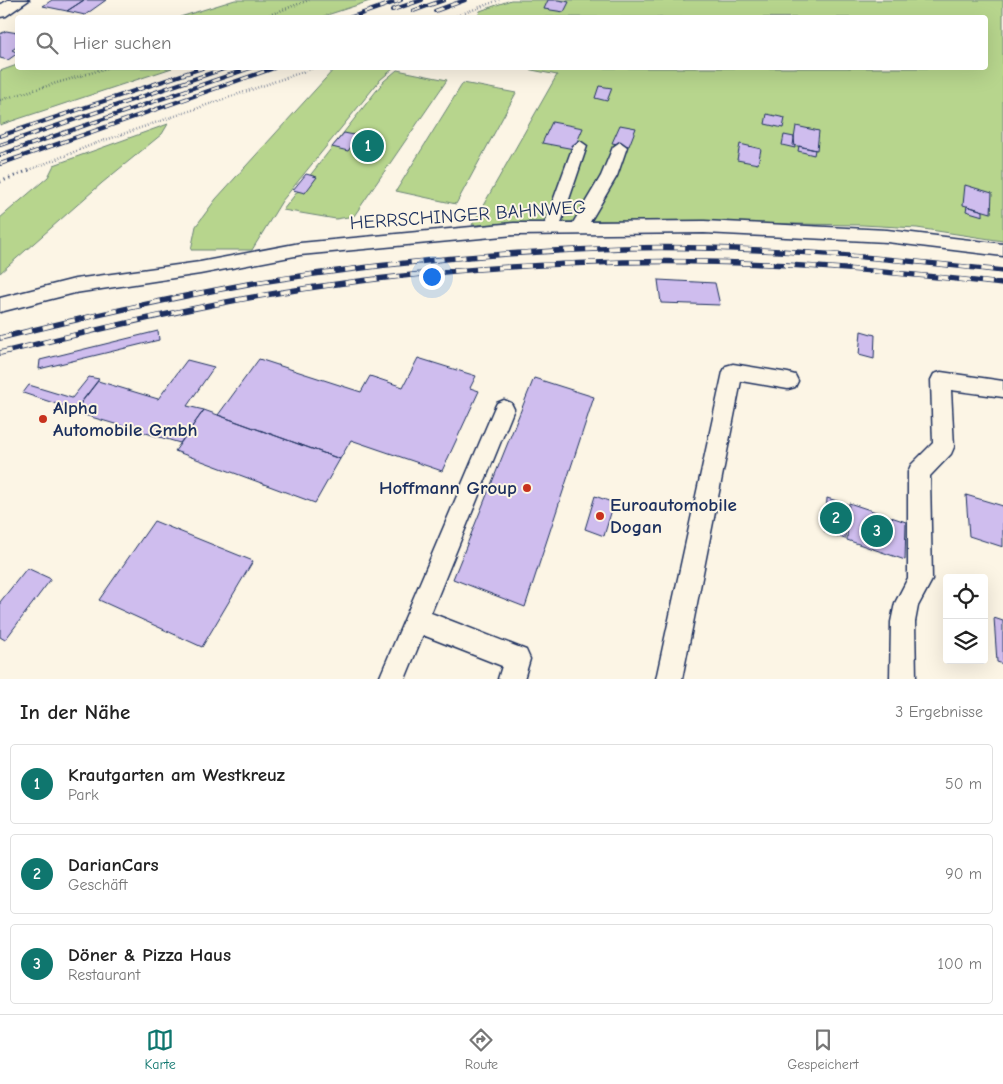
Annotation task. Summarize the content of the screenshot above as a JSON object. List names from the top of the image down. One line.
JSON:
{"streets":{"lane":["HERRSCHINGER BAHNWEG"]},"places":["Alpha Automobile Gmbh","Hoffmann Group","Euroautomobile Dogan"],"page":{"search":"Hier suchen","pins":["1","2","3"],"heading":["In der Nähe","3 Ergebnisse"],"list":[{"mark":"1","name":"Krautgarten am Westkreuz","note":"Park","value":"50 m"},{"mark":"2","name":"DarianCars","note":"Geschäft","value":"90 m"},{"mark":"3","name":"Döner & Pizza Haus","note":"Restaurant","value":"100 m"}],"nav":["Karte","Route","Gespeichert"]}}
